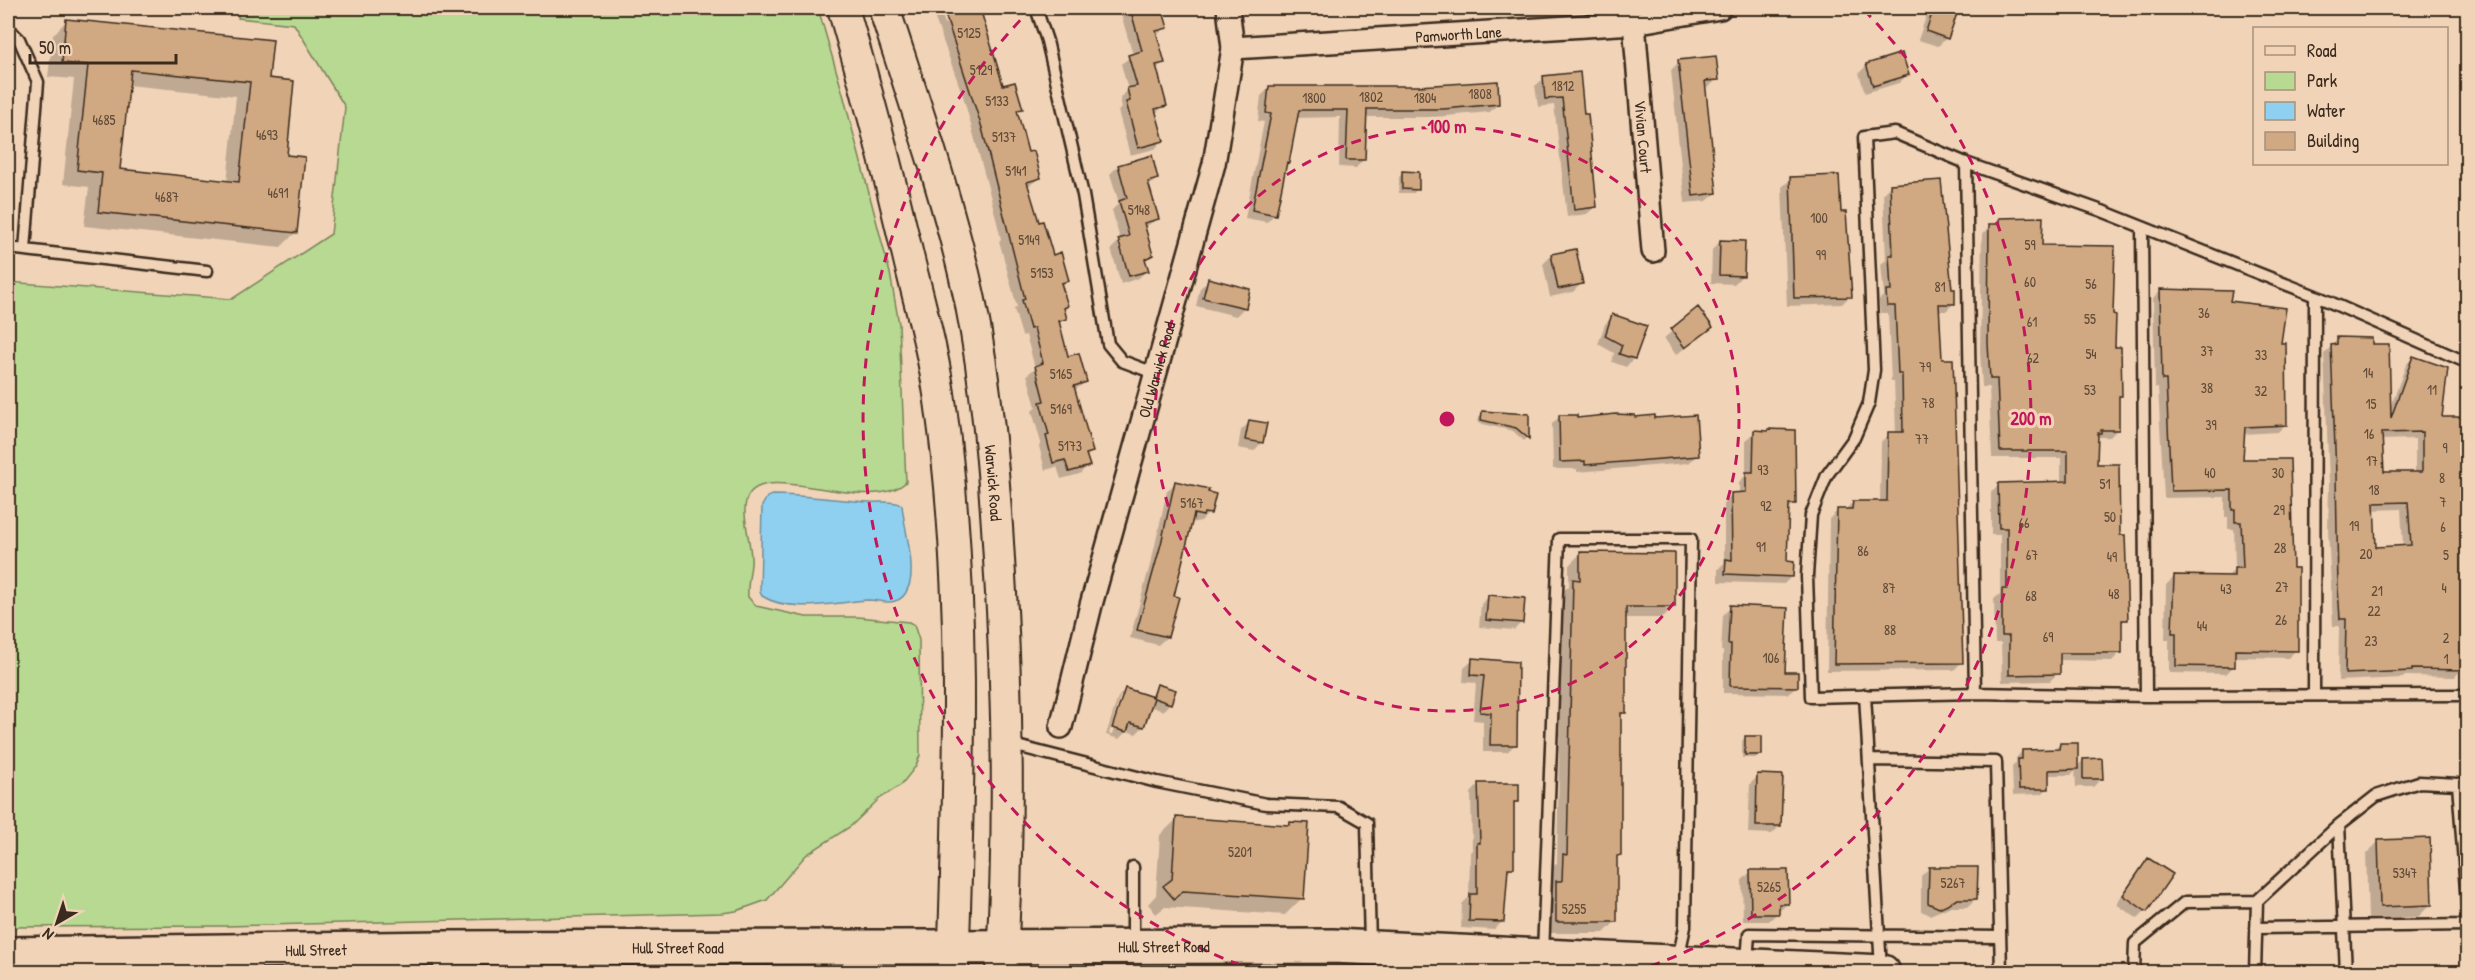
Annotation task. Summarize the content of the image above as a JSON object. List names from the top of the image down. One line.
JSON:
{"streets":{"main road":["Warwick Road","Hull Street Road","Hull Street"],"street":["Pamworth Lane","Vivian Court","Old Warwick Road"]},"crossings":[["Pamworth Lane","Vivian Court"],["Pamworth Lane","Old Warwick Road"],["Warwick Road","Hull Street Road"],["Hull Street Road","Hull Street"]],"house_numbers":["5125","5129","1812","1808","1802","1800","1804","5133","4685","4693","5137","5141","4691","4687","5148","100","5149","59","99","5153","60","56","81","36","55","61","37","54","33","62","79","14","5165","38","53","11","32","78","15","5169","39","16","77","5173","9","17","93","40","30","8","51","18","7","5167","92","29","50","66","19","6","91","28","86","20","67","5","49","27","87","4","43","21","48","68","22","26","44","88","69","2","23","106","1","5201","5347","5267","5265","5255"],"legend":["Road","Park","Water","Building"],"scale_bar":"50 m","north":"bottom left","rings":["100 m","200 m"]}
